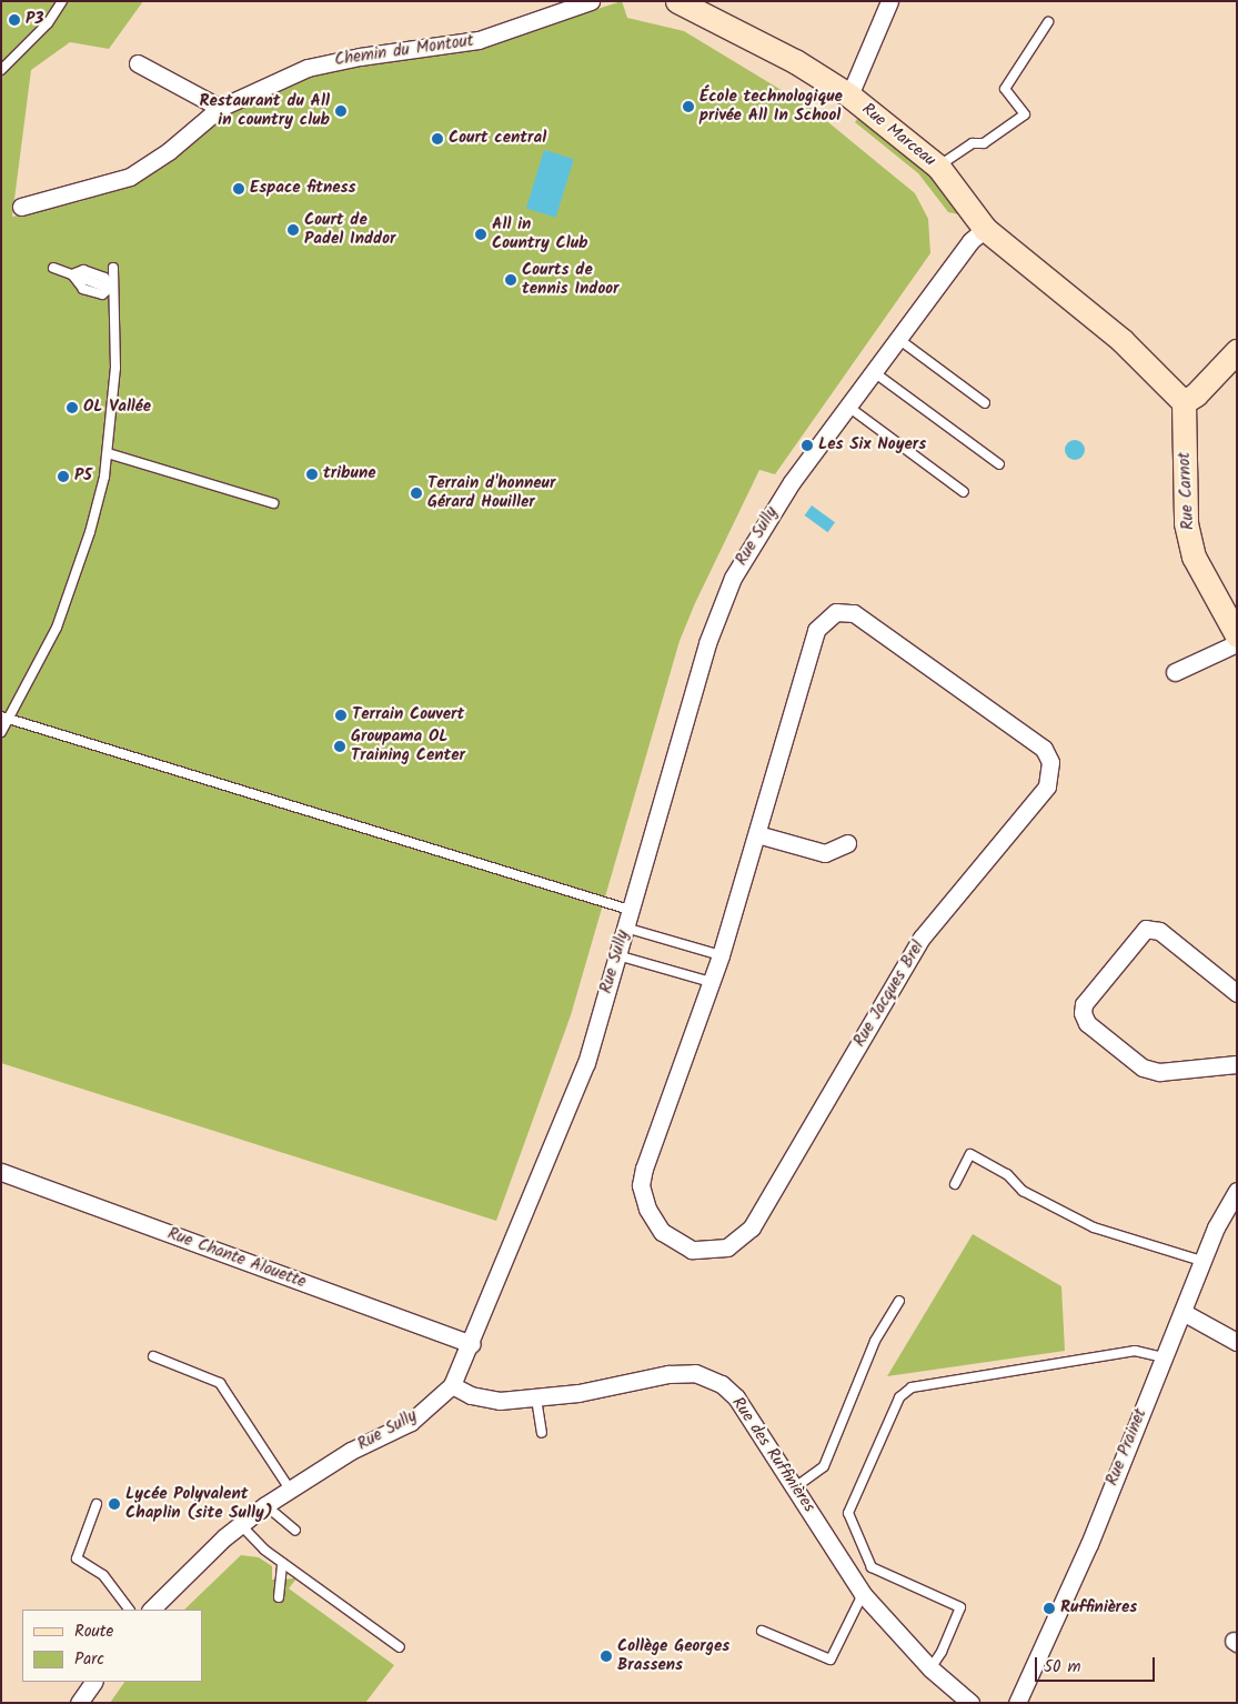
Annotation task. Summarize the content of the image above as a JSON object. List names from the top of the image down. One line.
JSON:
{"streets":{"street":["Chemin du Montout","Rue Marceau","Rue Carnot","Rue Sully","Rue Jacques Brel","Rue Chante Alouette","Rue Prainet","Rue des Ruffinières"]},"crossings":[["Rue Marceau","Rue Carnot"],["Rue Marceau","Rue Sully"],["Rue Sully","Rue Chante Alouette"],["Rue Sully","Rue des Ruffinières"]],"places":["P3","École technologique privée All In School","Restaurant du All in country club","Court central","Espace fitness","Court de Padel Inddor","All in Country Club","Courts de tennis Indoor","OL Vallée","Les Six Noyers","tribune","P5","Terrain d'honneur Gérard Houiller","Terrain Couvert","Groupama OL Training Center","Lycée Polyvalent Chaplin (site Sully)","Ruffinières","Collège Georges Brassens"],"legend":["Route","Parc"],"scale_bar":"50 m"}
